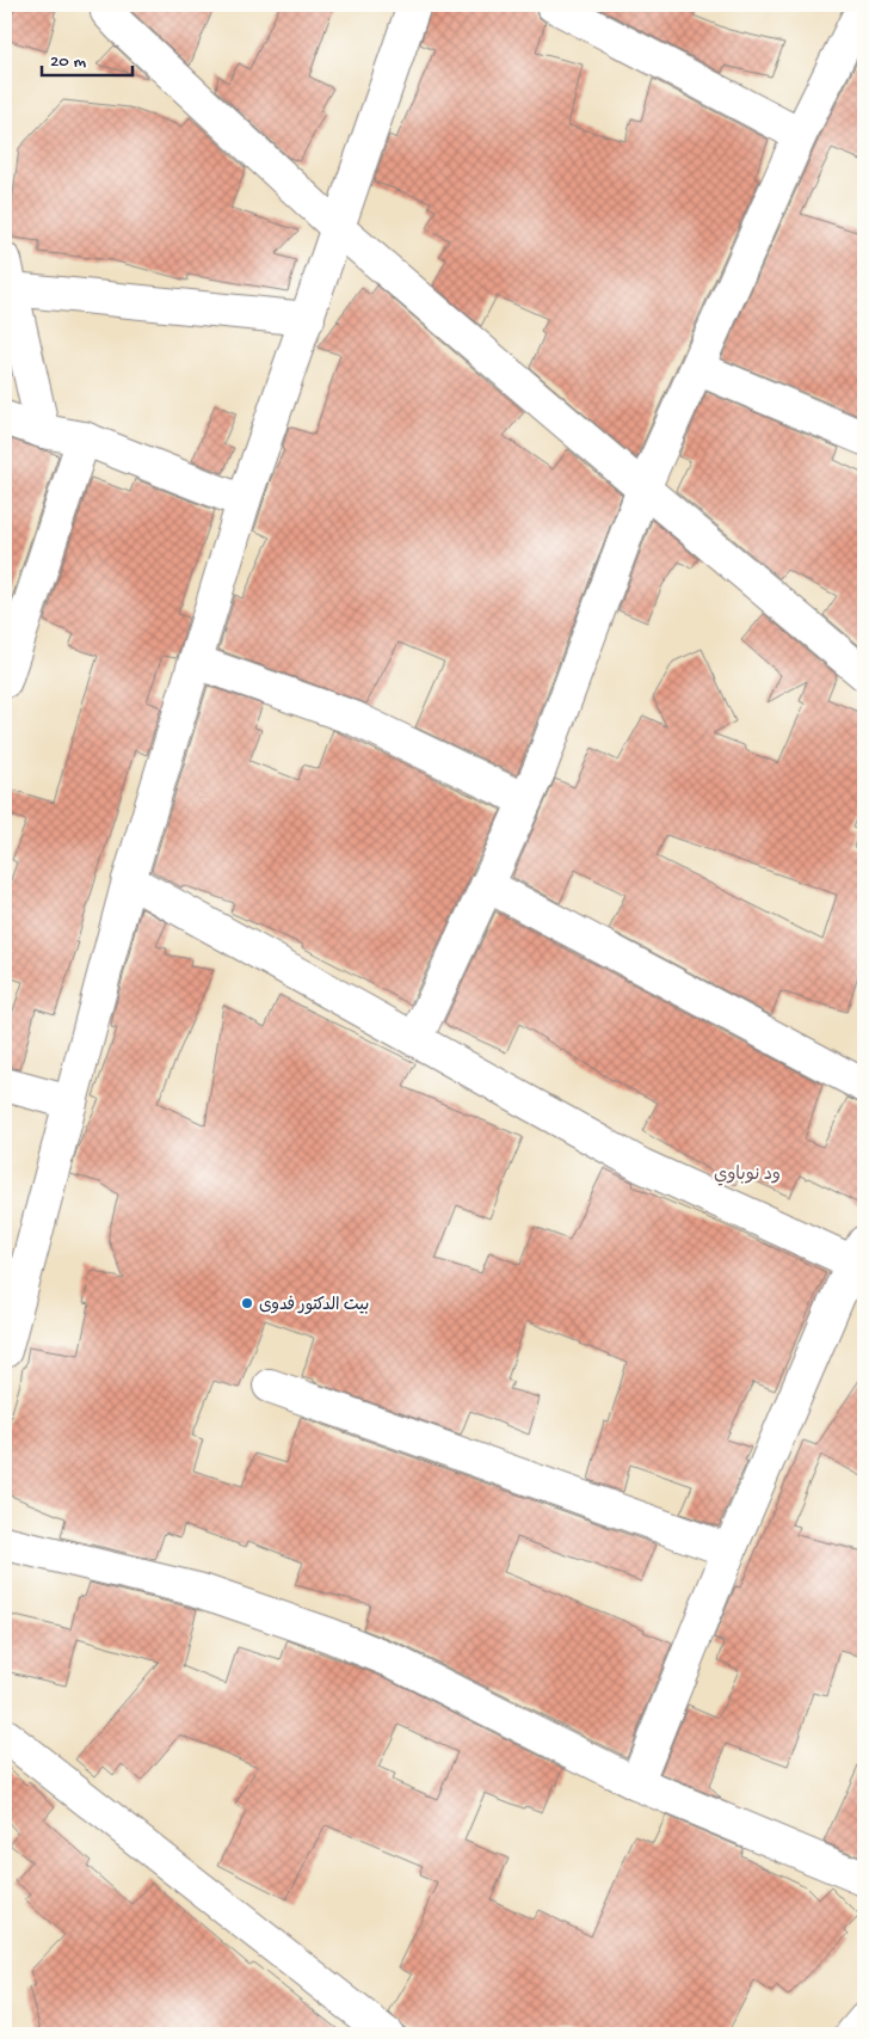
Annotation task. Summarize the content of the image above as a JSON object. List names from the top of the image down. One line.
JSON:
{"districts":["ود نوباوي"],"places":["بيت الدكتور فدوى"],"scale_bar":"20 m"}
